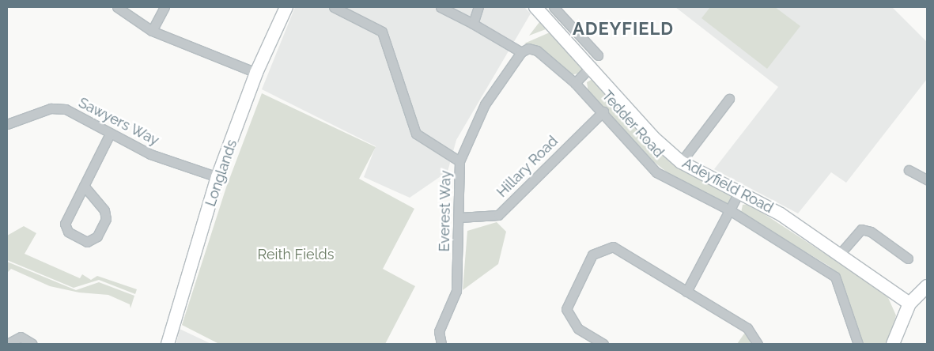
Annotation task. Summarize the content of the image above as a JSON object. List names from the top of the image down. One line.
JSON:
{"streets":{"street":["Sawyers Way","Tedder Road","Hillary Road","Longlands","Adeyfield Road","Everest Way"]},"crossings":[["Sawyers Way","Longlands"],["Tedder Road","Hillary Road"],["Tedder Road","Everest Way"],["Hillary Road","Everest Way"]],"districts":["ADEYFIELD"],"parks":["Reith Fields"]}
